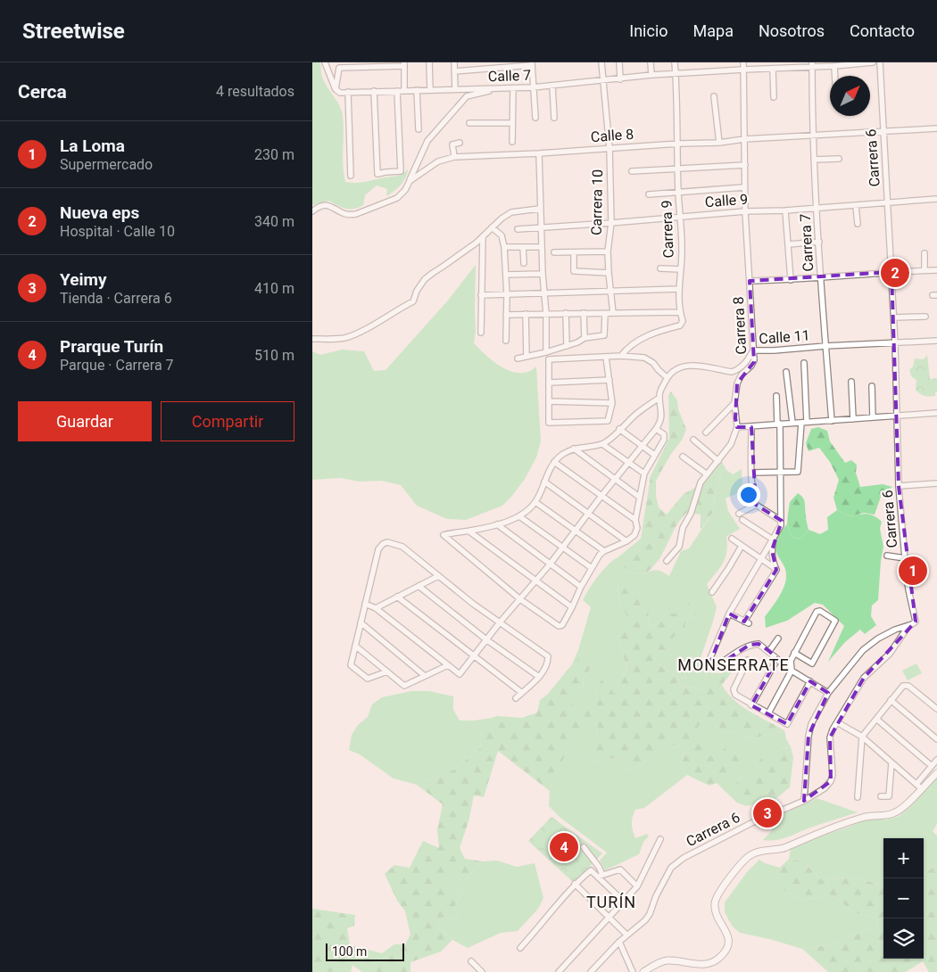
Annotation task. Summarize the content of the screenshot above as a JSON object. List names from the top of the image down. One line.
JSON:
{"streets":{"street":["Calle 7","Calle 8","Carrera 6","Calle 9","Carrera 10","Carrera 9","Carrera 7","Carrera 8","Calle 11"]},"crossings":[["Calle 7","Carrera 10"],["Calle 7","Carrera 9"],["Calle 7","Carrera 7"],["Calle 7","Carrera 8"],["Calle 8","Carrera 6"],["Calle 8","Carrera 10"],["Calle 8","Carrera 9"],["Calle 8","Carrera 7"],["Calle 8","Carrera 8"],["Carrera 6","Calle 9"],["Carrera 6","Calle 11"],["Calle 9","Carrera 10"],["Calle 9","Carrera 9"],["Calle 9","Carrera 7"],["Calle 9","Carrera 8"],["Carrera 7","Calle 11"],["Carrera 8","Calle 11"]],"districts":["MONSERRATE","TURÍN"],"scale_bar":"100 m","north":"top right","page":{"header":"Streetwise","nav":["Inicio","Mapa","Nosotros","Contacto"],"heading":["Cerca","4 resultados"],"list":[{"mark":"1","name":"La Loma","note":"Supermercado","value":"230 m"},{"mark":"2","name":"Nueva eps","note":"Hospital · Calle 10","value":"340 m"},{"mark":"3","name":"Yeimy","note":"Tienda · Carrera 6","value":"410 m"},{"mark":"4","name":"Prarque Turín","note":"Parque · Carrera 7","value":"510 m"}],"pins":["2","1","3","4"],"buttons":["Guardar","Compartir"],"map_buttons":["+","−"],"scale":"100 m"}}
